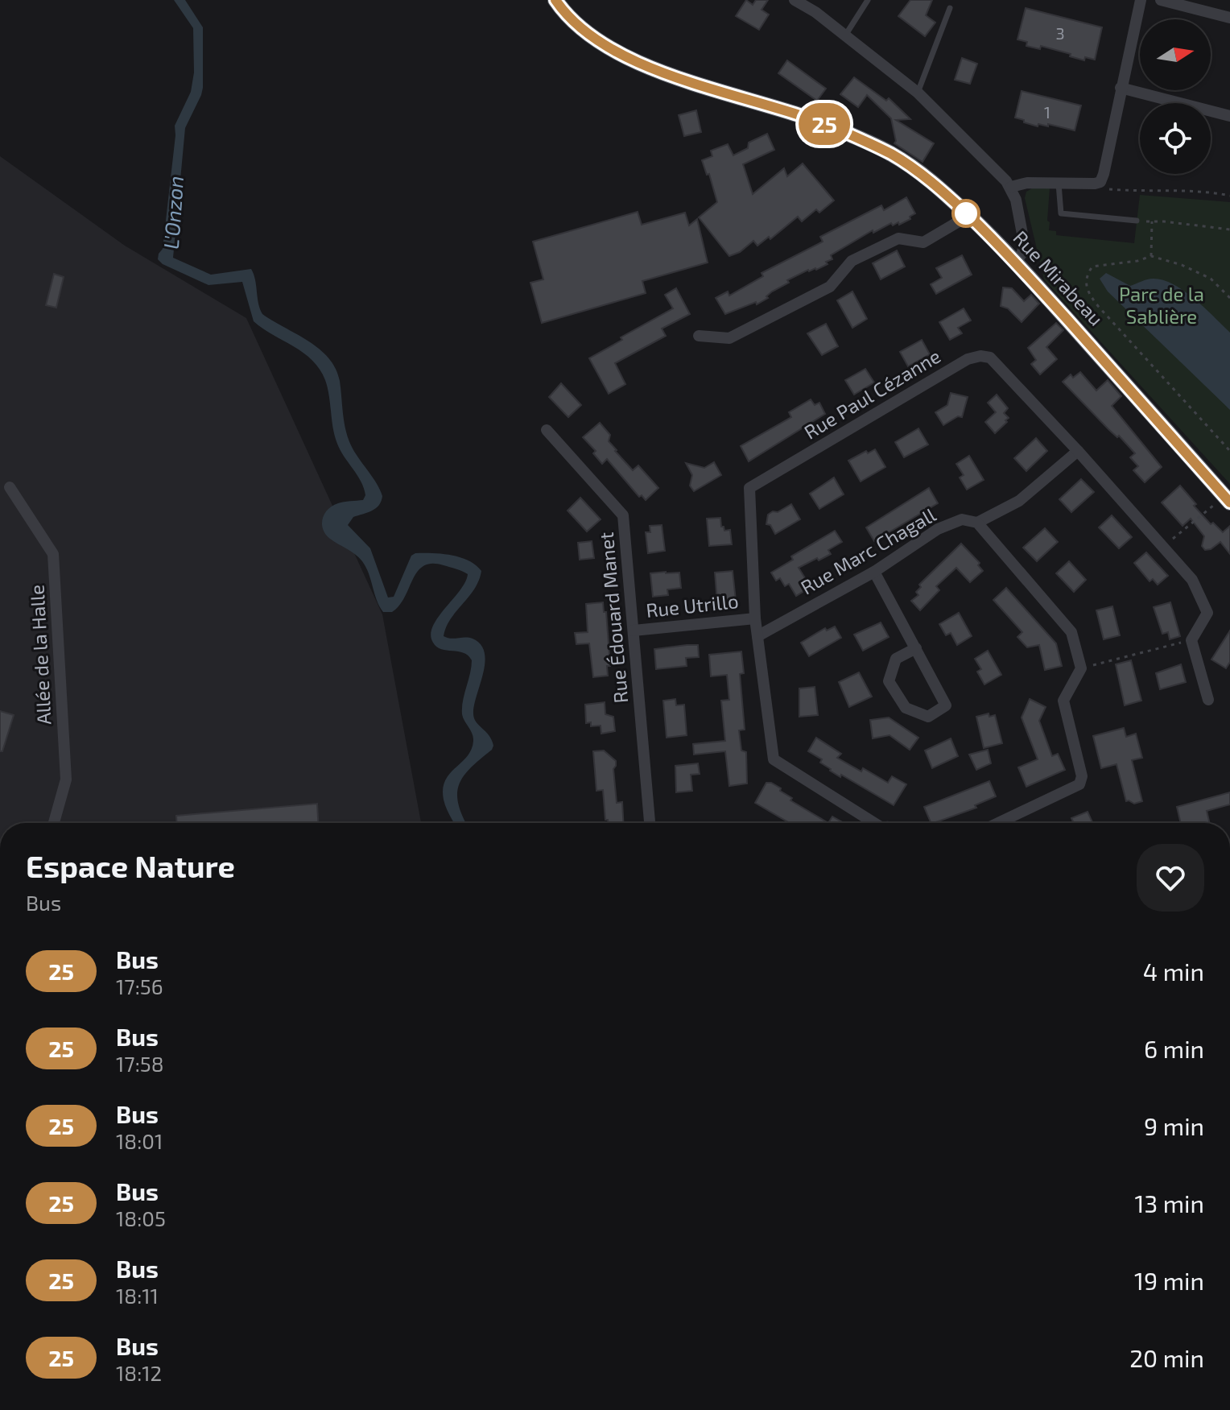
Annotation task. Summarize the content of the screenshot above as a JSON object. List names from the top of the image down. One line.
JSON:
{"streets":{"main road":["Rue Mirabeau"],"street":["Rue Paul Cézanne","Rue Marc Chagall","Rue Utrillo","Rue Édouard Manet","Allée de la Halle"]},"crossings":[["Rue Paul Cézanne","Rue Marc Chagall"],["Rue Paul Cézanne","Rue Utrillo"],["Rue Utrillo","Rue Édouard Manet"]],"water":["L'Onzon"],"parks":["Parc de la Sablière"],"lines":["bus line 25"],"house_numbers":["3","1"],"north":"right","page":{"on_map":"25","heading":["Espace Nature","Bus"],"list":[{"mark":"25","name":"Bus","note":"17:56","value":"4 min"},{"mark":"25","name":"Bus","note":"17:58","value":"6 min"},{"mark":"25","name":"Bus","note":"18:01","value":"9 min"},{"mark":"25","name":"Bus","note":"18:05","value":"13 min"},{"mark":"25","name":"Bus","note":"18:11","value":"19 min"},{"mark":"25","name":"Bus","note":"18:12","value":"20 min"}]}}
